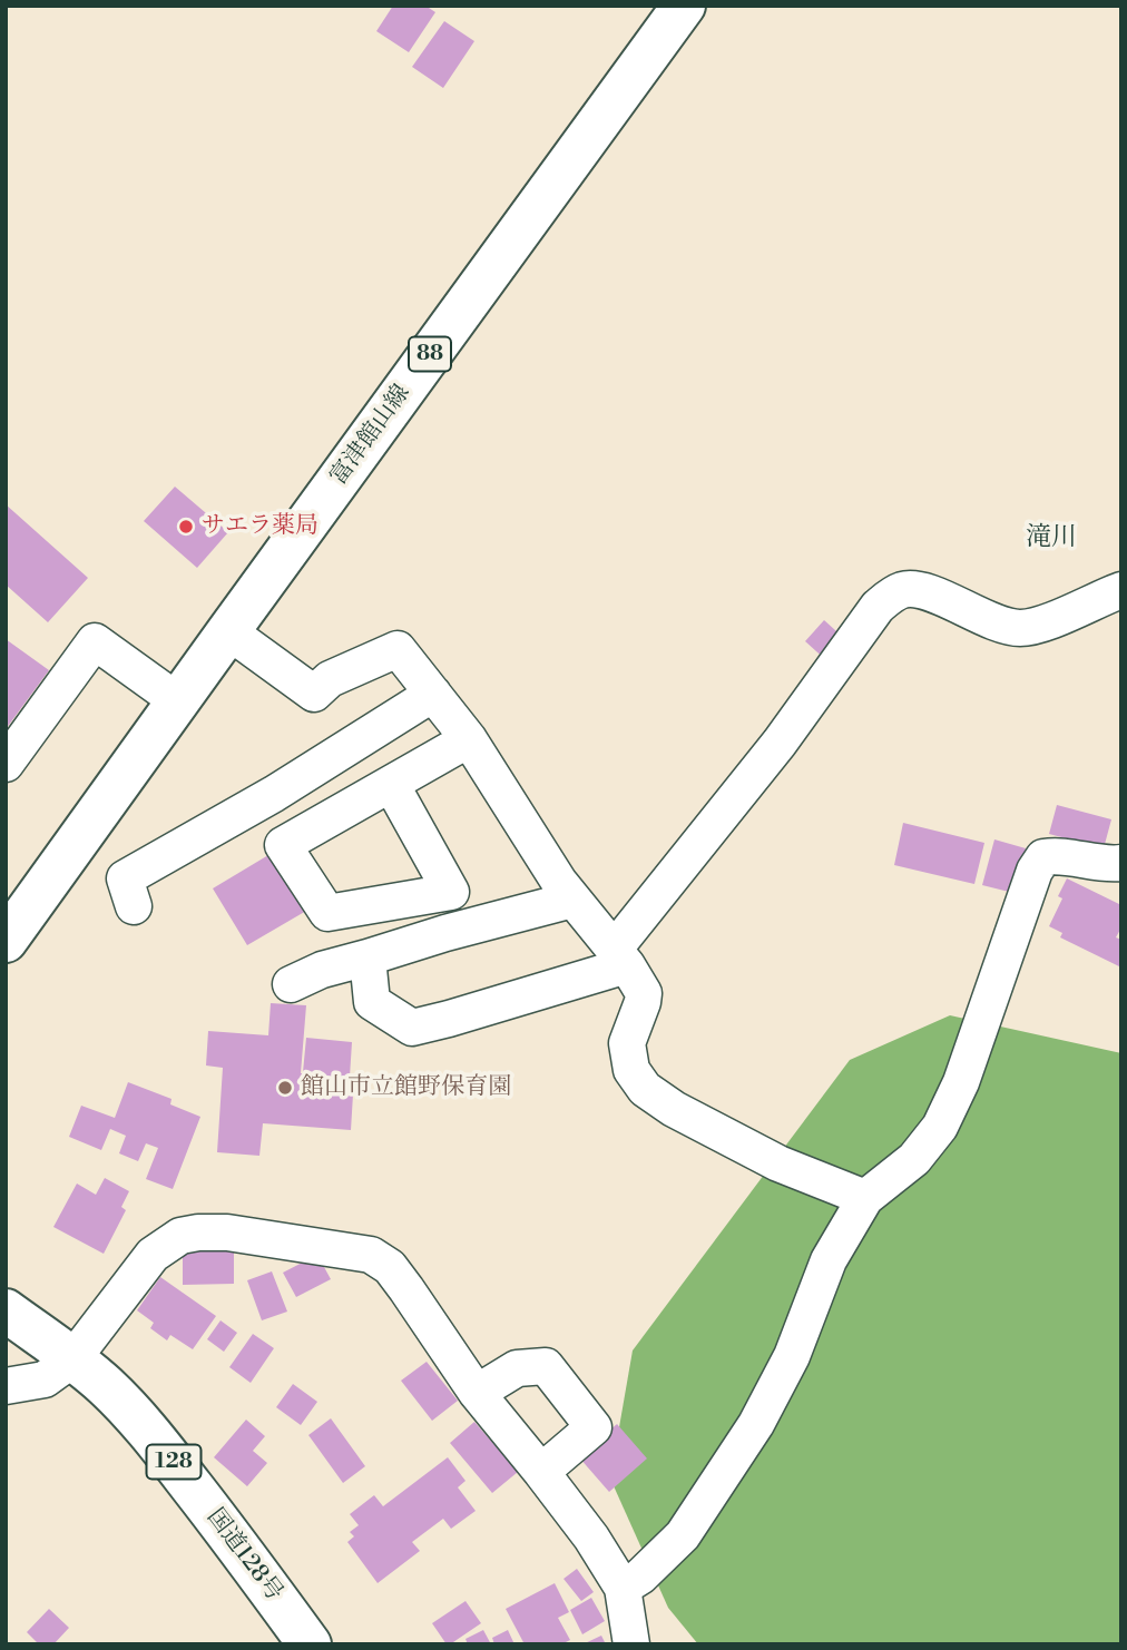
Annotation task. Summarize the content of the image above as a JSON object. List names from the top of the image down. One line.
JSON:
{"streets":{"main road":["88","富津館山線","128","国道128号"]},"districts":["滝川"],"places":["サエラ薬局","館山市立館野保育園"]}
